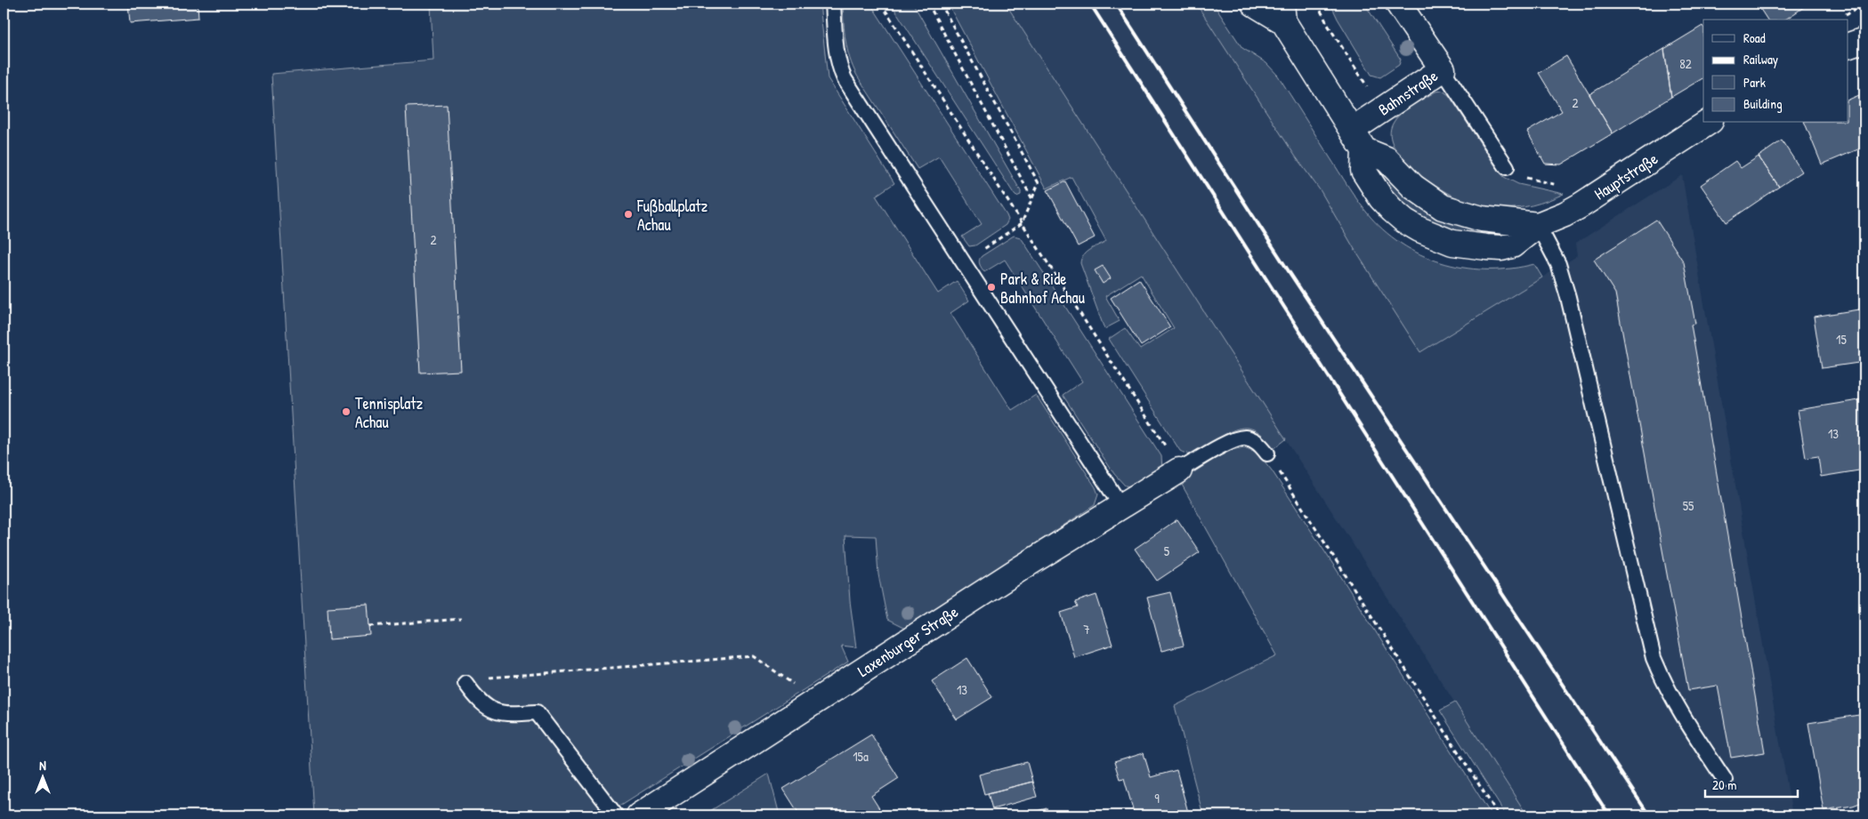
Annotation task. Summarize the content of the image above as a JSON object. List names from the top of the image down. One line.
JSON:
{"streets":{"main road":["Bahnstraße","Hauptstraße","Laxenburger Straße"]},"places":["Fußballplatz Achau","Park & Ride Bahnhof Achau","Tennisplatz Achau"],"house_numbers":["82","2","2","15","13","55","5","7","13","15a","9"],"legend":["Road","Railway","Park","Building"],"scale_bar":"20 m","north":"top"}
